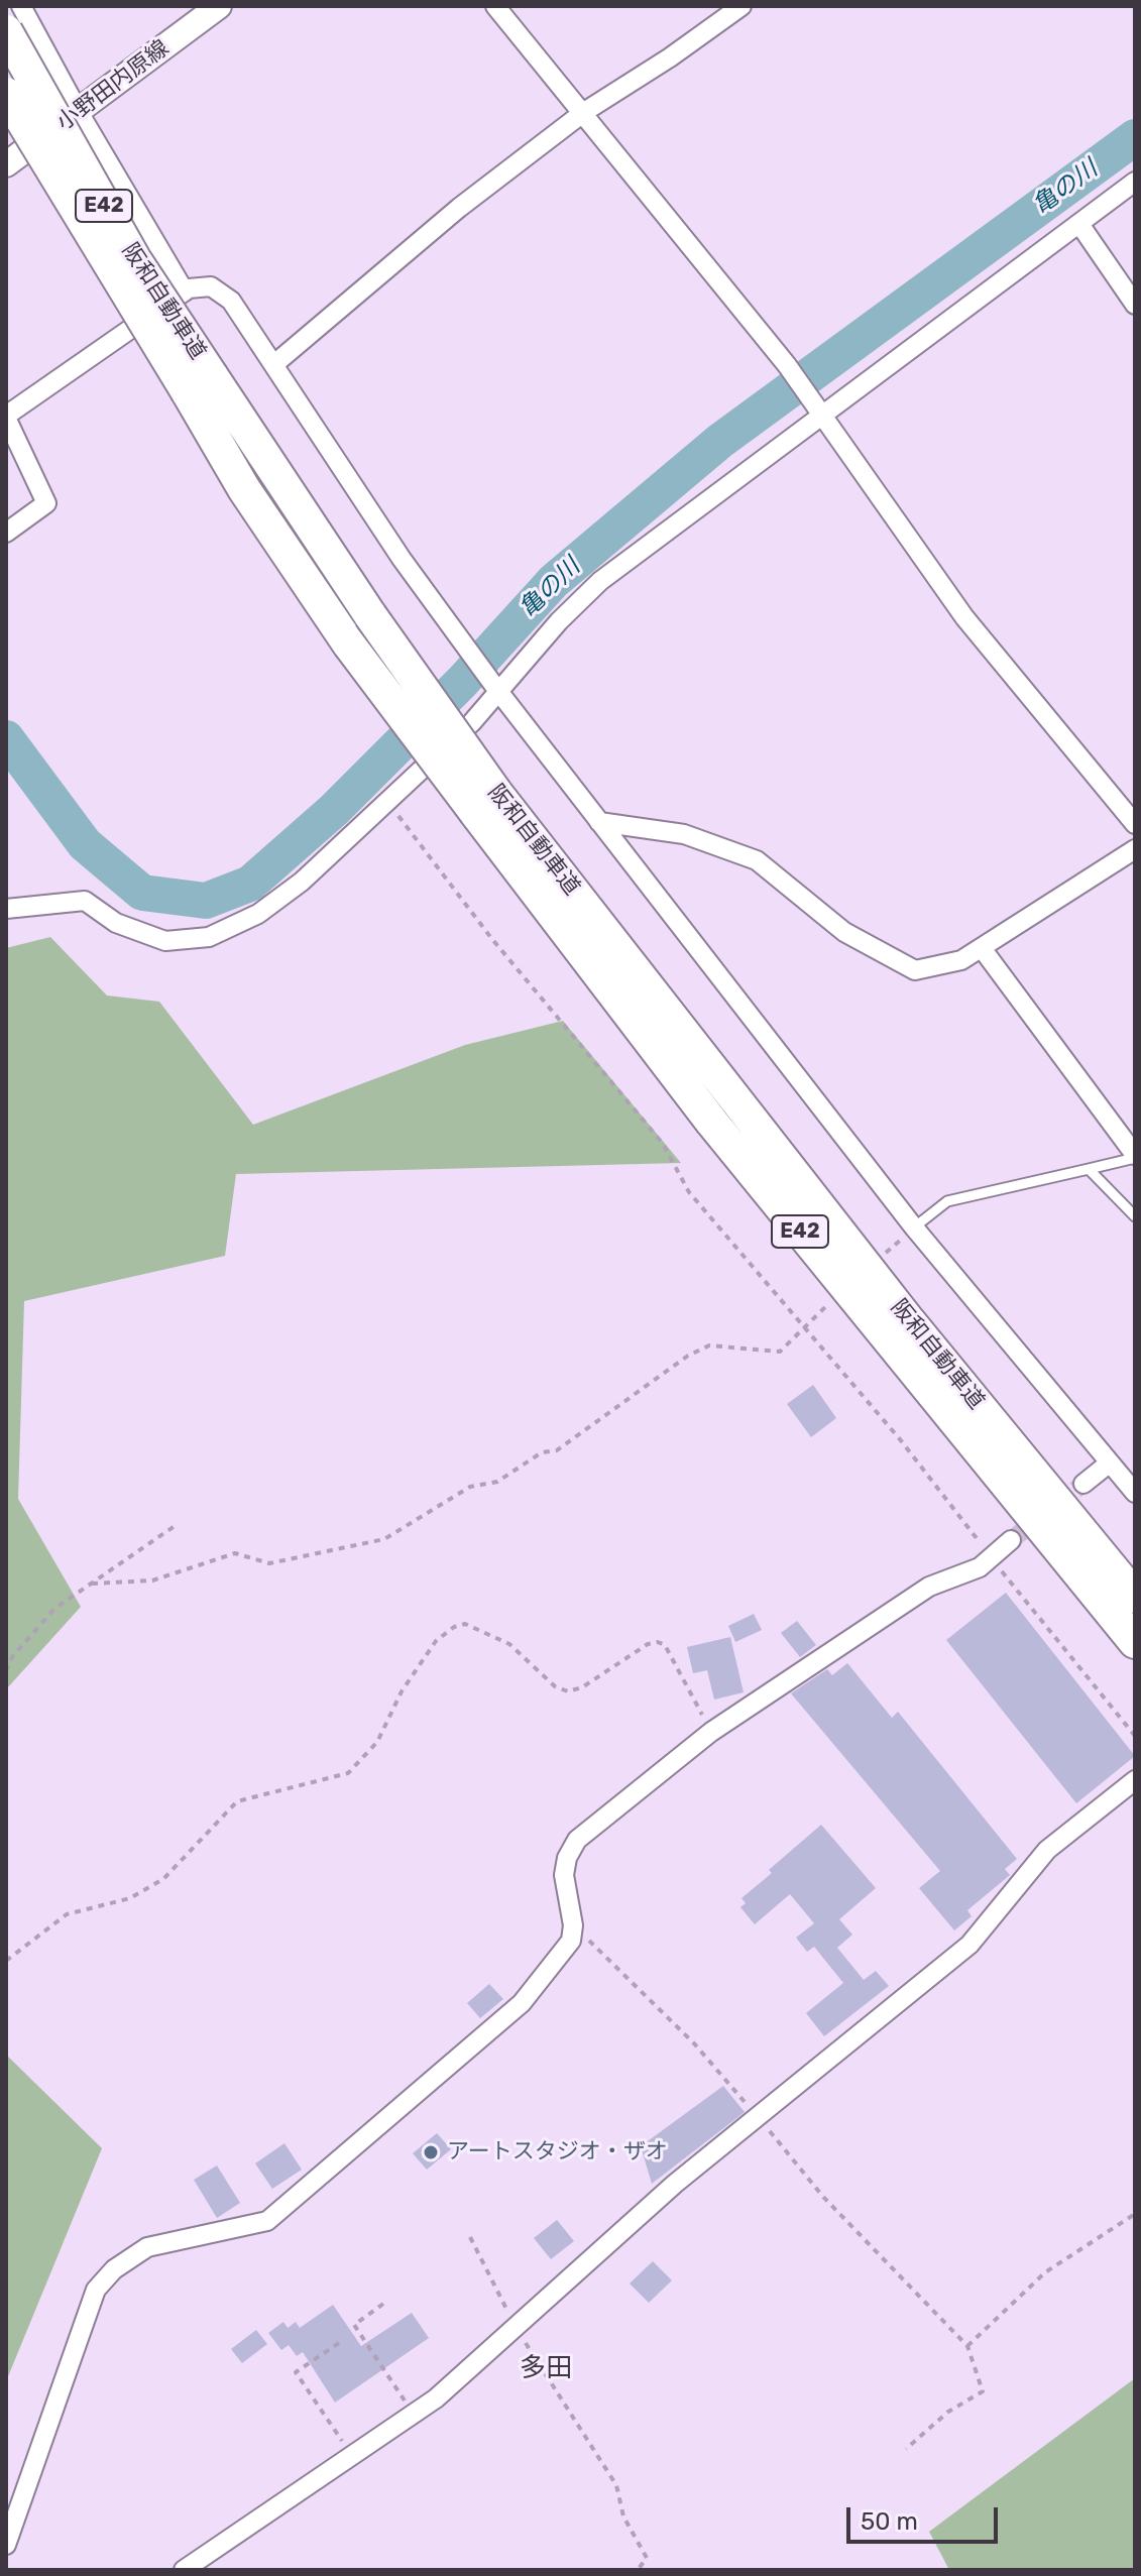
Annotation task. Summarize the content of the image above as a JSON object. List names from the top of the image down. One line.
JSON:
{"streets":{"highway":["E42","阪和自動車道"],"main road":["小野田内原線"]},"districts":["多田"],"water":["亀の川"],"places":["アートスタジオ・ザオ"],"scale_bar":"50 m"}
